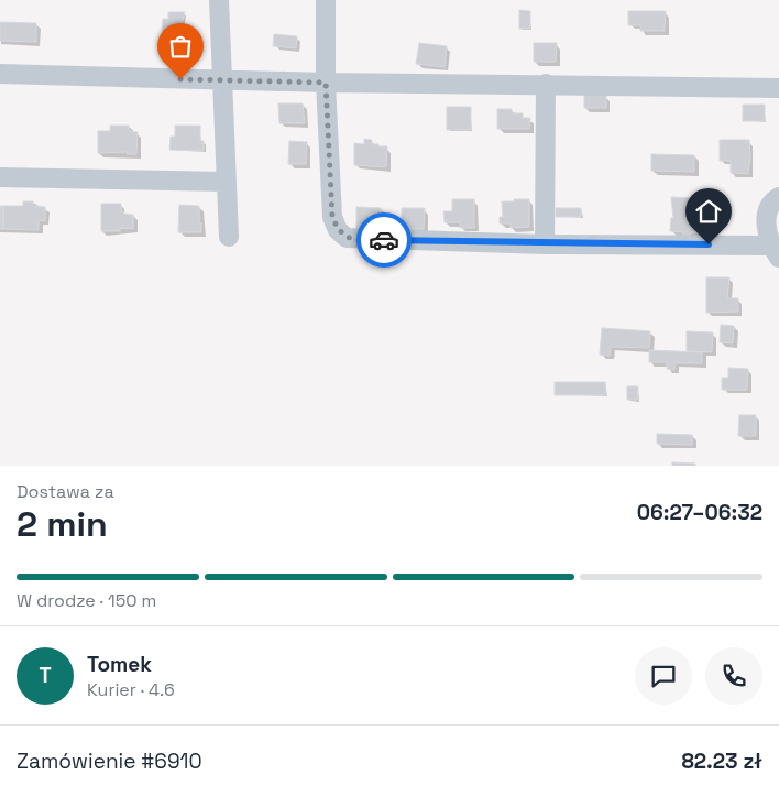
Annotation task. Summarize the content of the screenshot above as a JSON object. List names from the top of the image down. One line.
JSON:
{"page":{"heading":["2 min","Dostawa za","06:27–06:32"],"panel":["Tomek","Kurier · 4.6","Zamówienie #6910","82.23 zł"],"bar":"W drodze · 150 m","round":"T"}}
